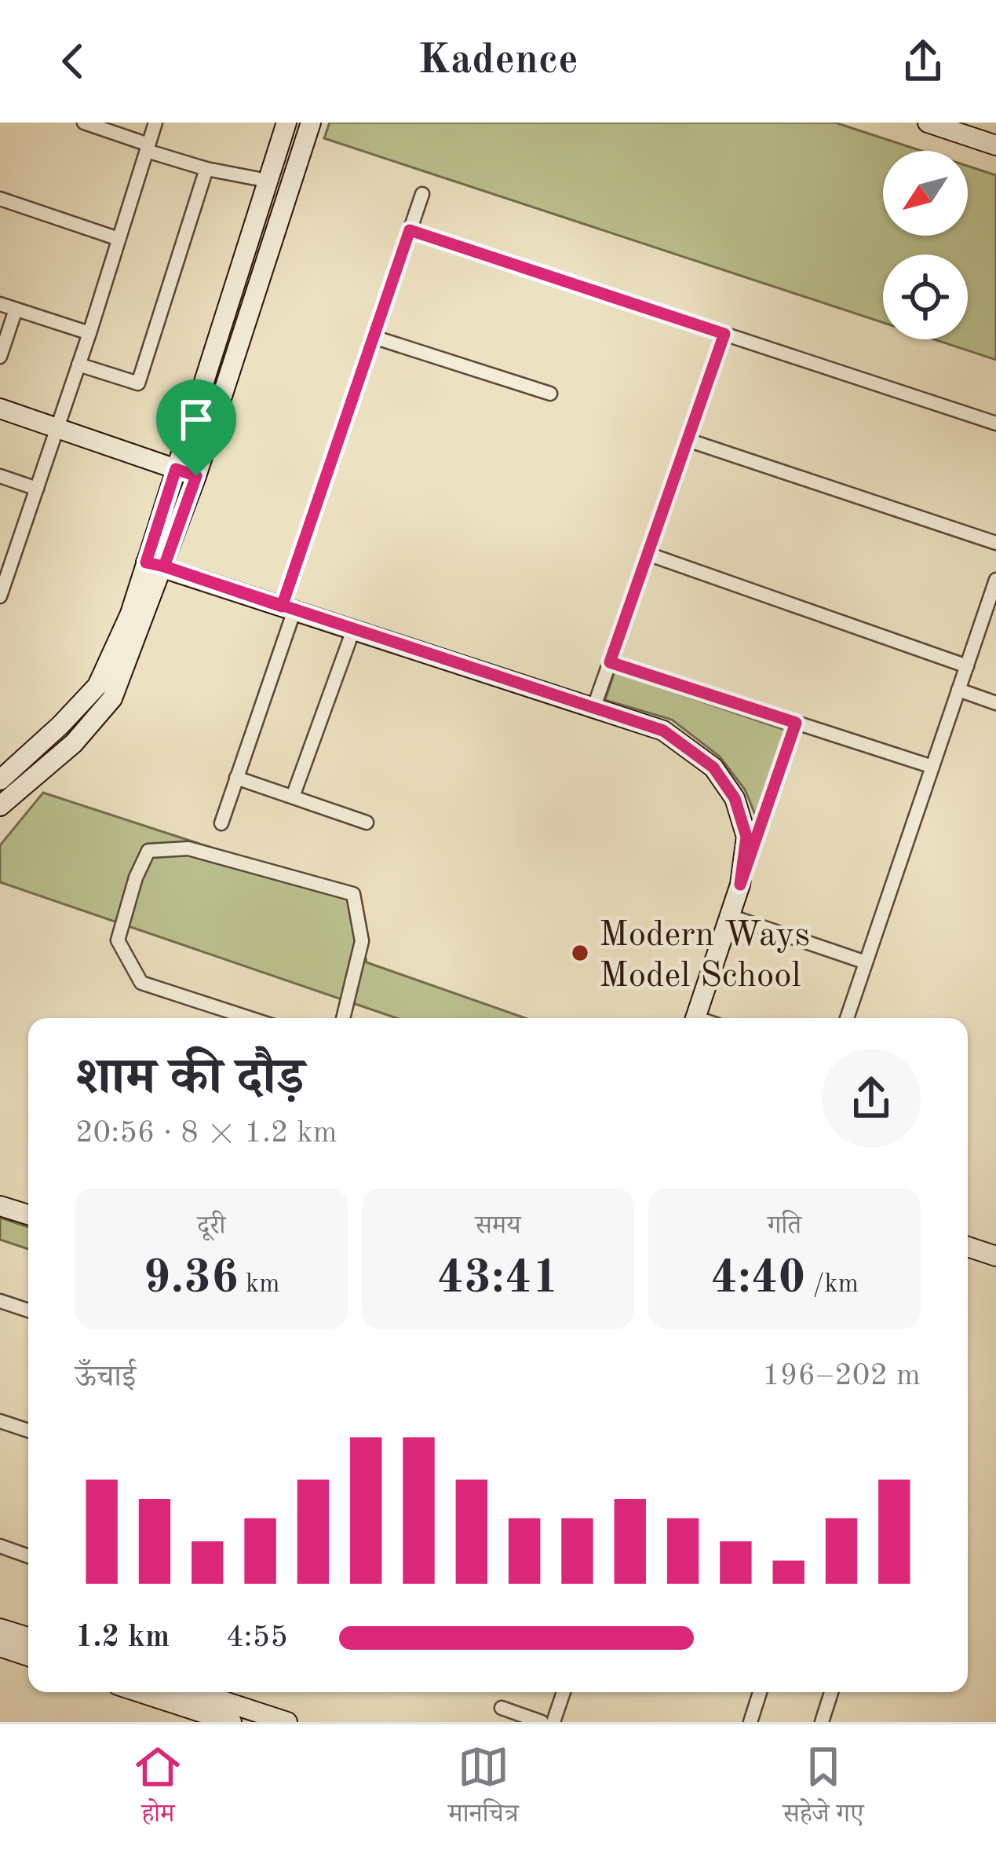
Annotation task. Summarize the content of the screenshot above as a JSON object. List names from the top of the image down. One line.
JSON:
{"places":["Modern Ways Model School"],"north":"bottom left","page":{"header":"Kadence","heading":["शाम की दौड़","20:56 · 8 × 1.2 km"],"stats":[["दूरी","9.36 km"],["समय","43:41"],["गति","4:40 /km"]],"chart":["ऊँचाई","196–202 m"],"list":[{"name":"1.2 km","note":"4:55"}],"tabs":["होम","मानचित्र","सहेजे गए"]}}
